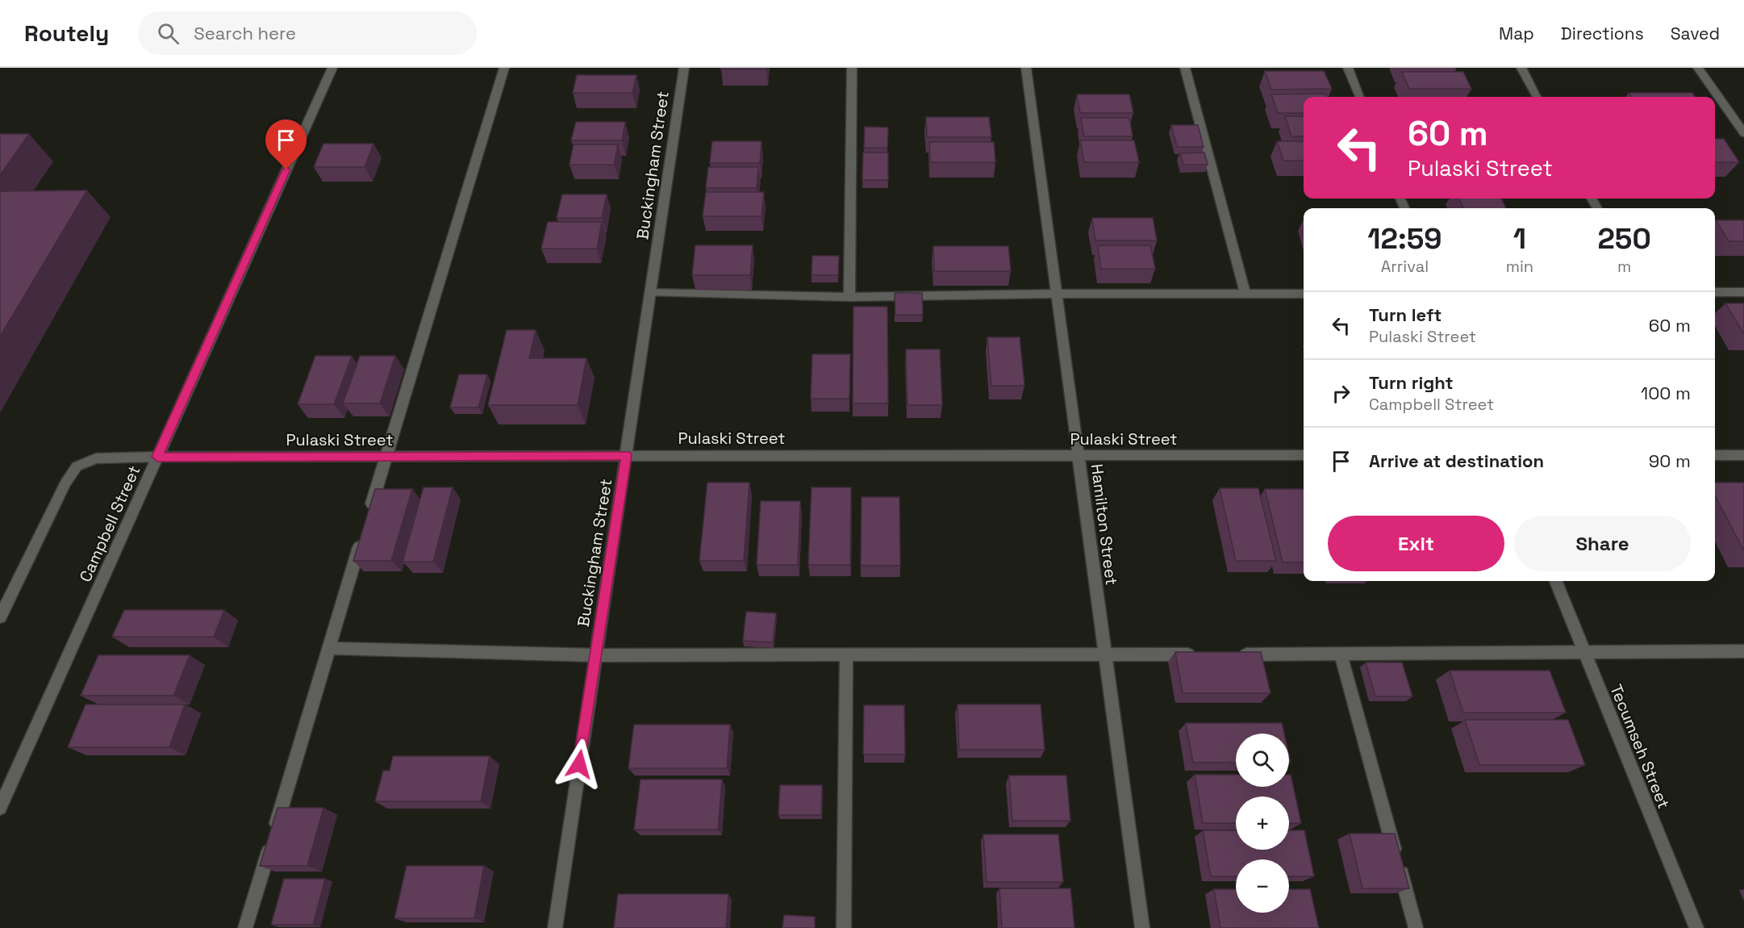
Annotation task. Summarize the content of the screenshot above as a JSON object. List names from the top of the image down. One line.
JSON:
{"streets":{"street":["Buckingham Street","Pulaski Street","Campbell Street","Hamilton Street","Tecumseh Street"]},"crossings":[["Buckingham Street","Pulaski Street"],["Pulaski Street","Campbell Street"],["Pulaski Street","Hamilton Street"]],"page":{"header":"Routely","search":"Search here","nav":["Map","Directions","Saved"],"turn":["60 m","Pulaski Street"],"eta":["12:59","Arrival","1","min","250","m"],"list":[{"name":"Turn left","note":"Pulaski Street","value":"60 m"},{"name":"Turn right","note":"Campbell Street","value":"100 m"},{"name":"Arrive at destination","value":"90 m"}],"buttons":["Exit","Share"],"map_buttons":["+","−"]}}
